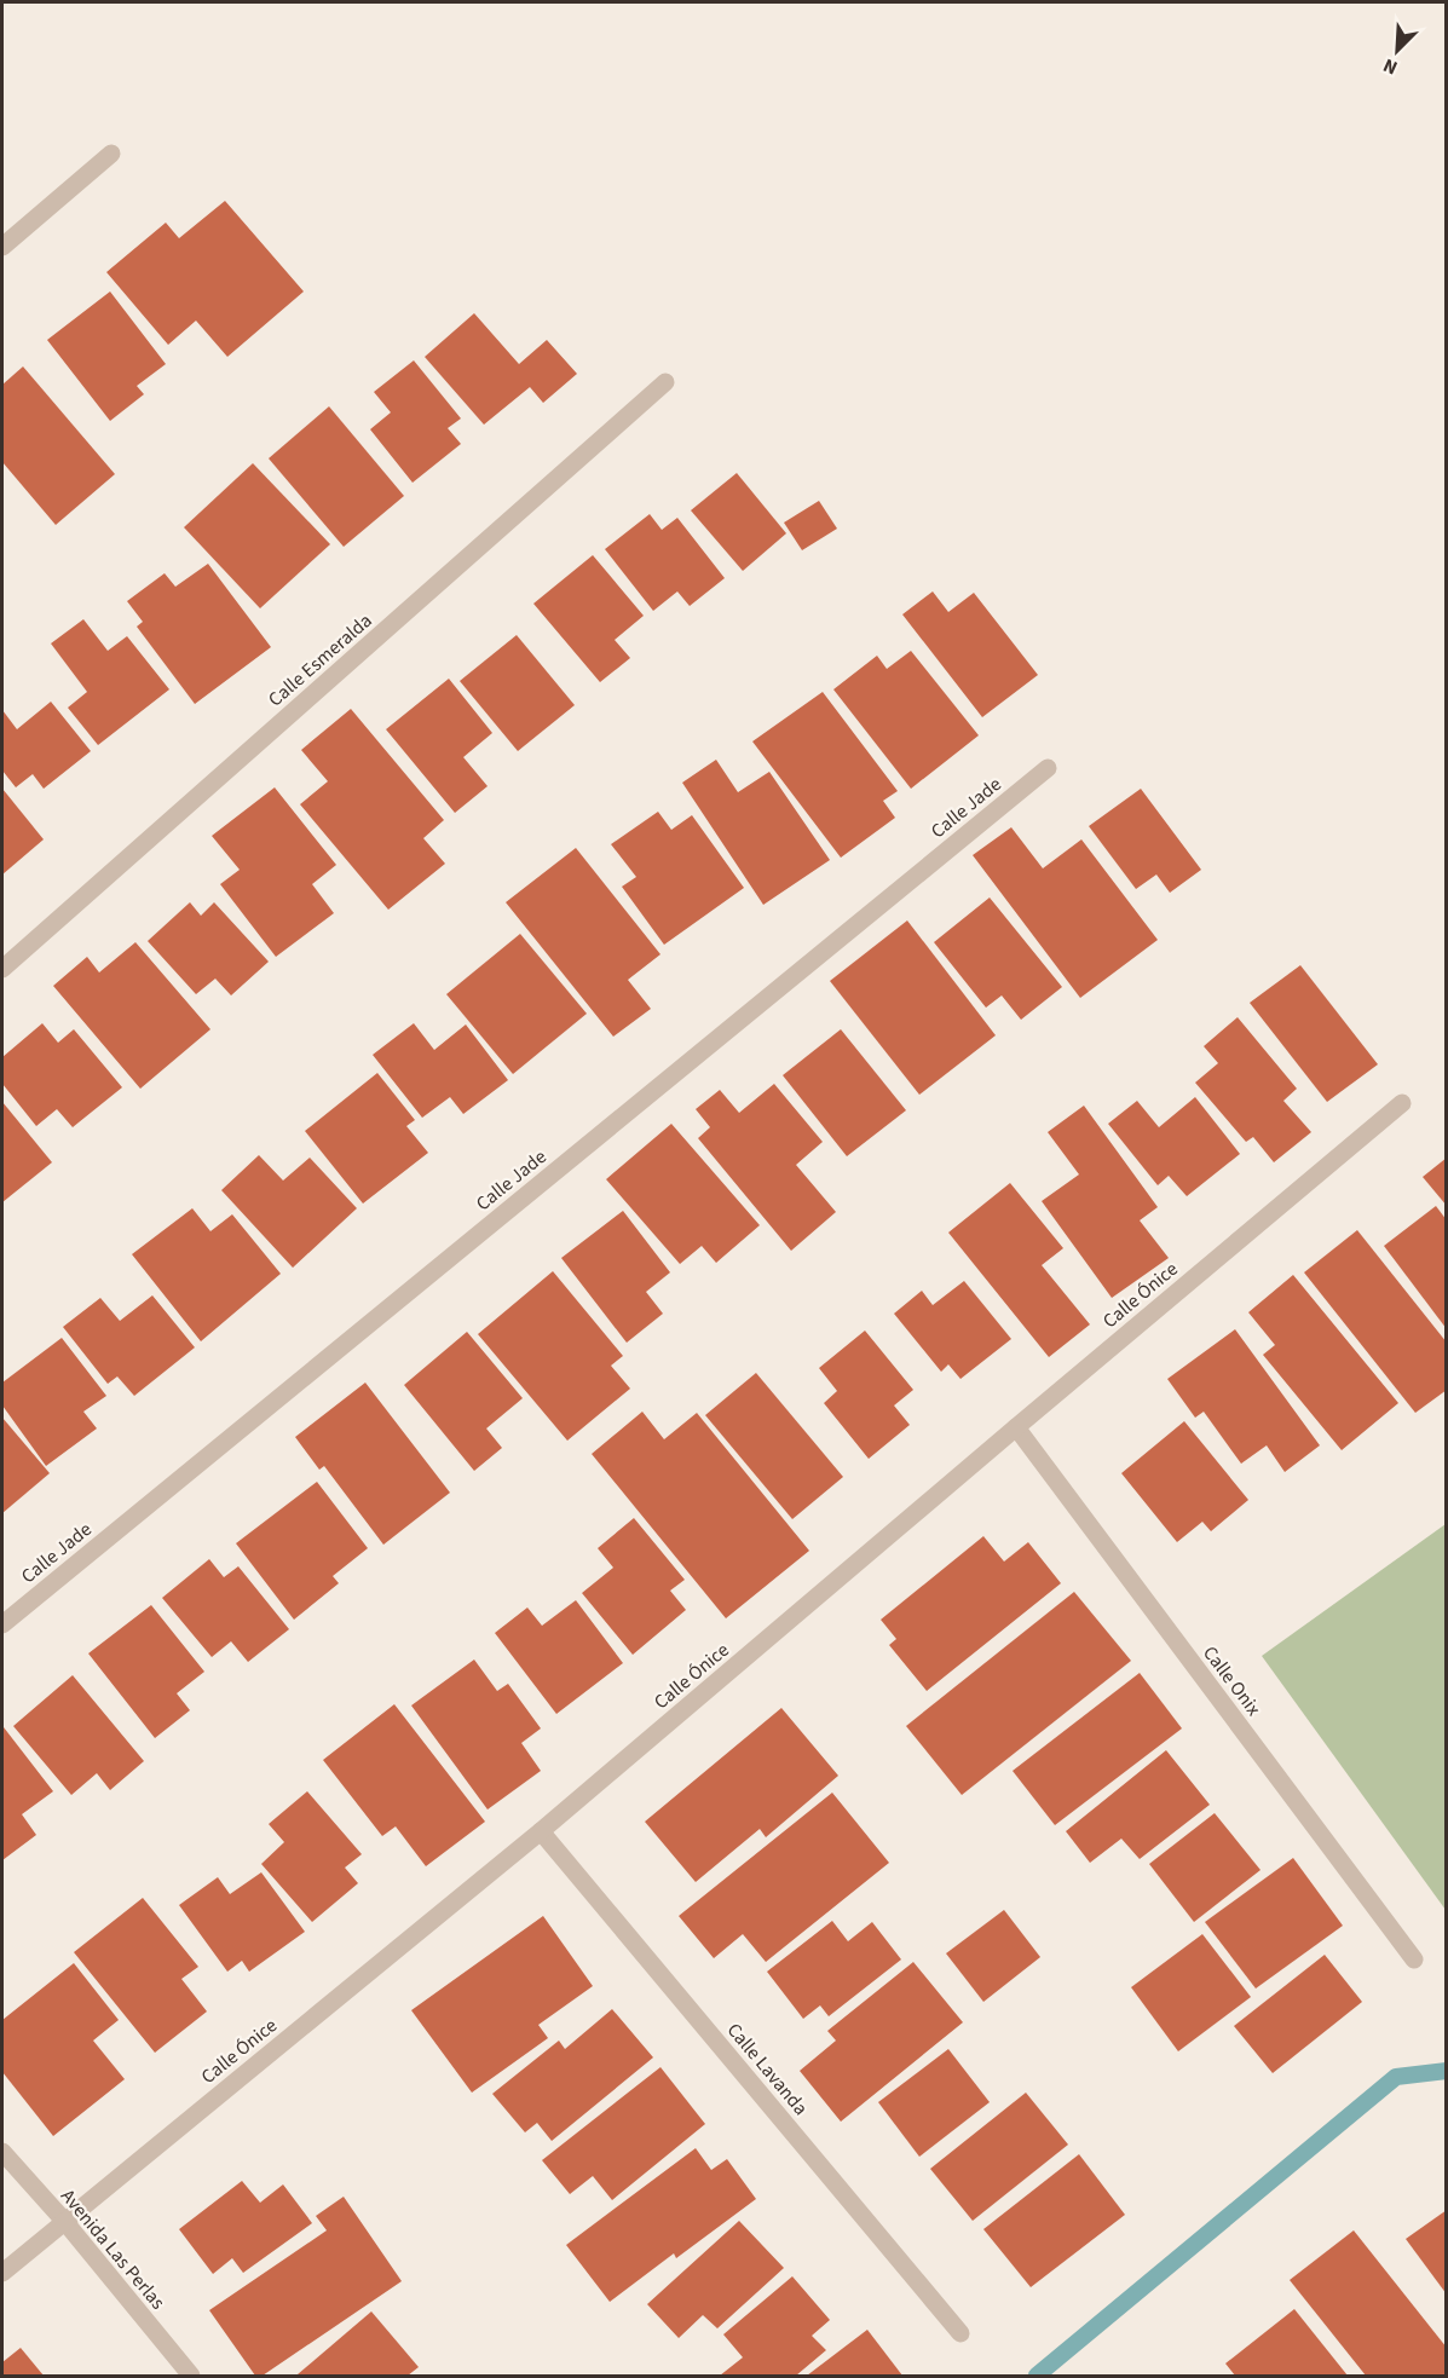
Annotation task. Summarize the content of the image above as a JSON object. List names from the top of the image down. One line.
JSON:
{"streets":{"street":["Calle Esmeralda","Calle Jade","Calle Ónice","Calle Onix","Calle Lavanda","Avenida Las Perlas"]},"crossings":[["Calle Ónice","Calle Onix"],["Calle Ónice","Calle Lavanda"],["Calle Ónice","Avenida Las Perlas"]],"north":"bottom left"}
